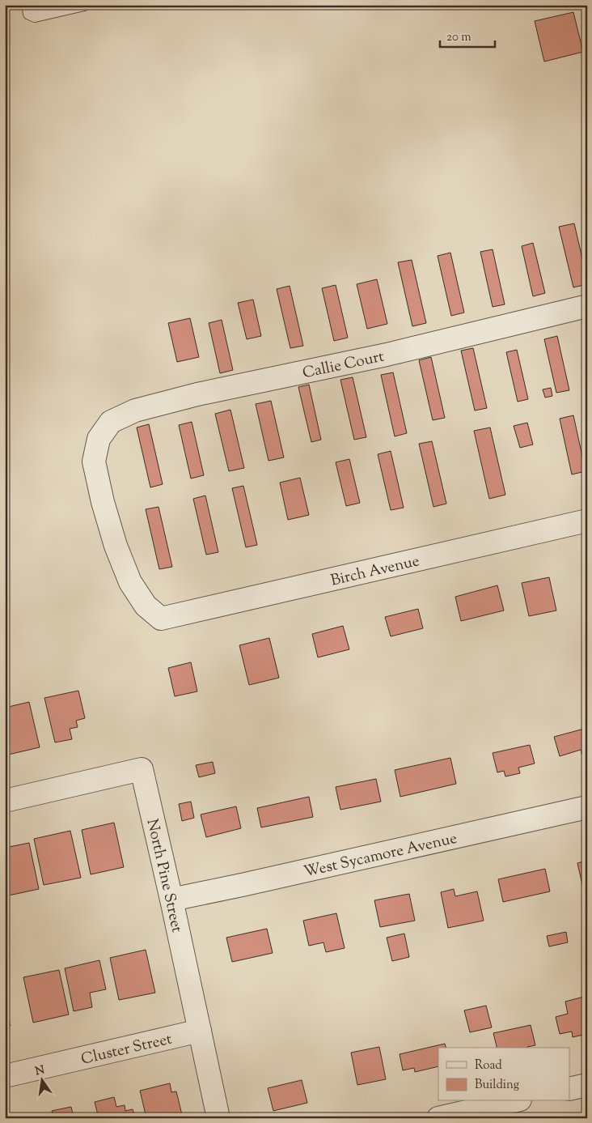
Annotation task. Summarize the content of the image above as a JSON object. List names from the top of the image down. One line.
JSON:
{"streets":{"street":["Callie Court","Birch Avenue","West Sycamore Avenue","North Pine Street","Cluster Street"]},"crossings":[["Callie Court","Birch Avenue"],["West Sycamore Avenue","North Pine Street"],["North Pine Street","Cluster Street"]],"legend":["Road","Building"],"scale_bar":"20 m","north":"top"}
